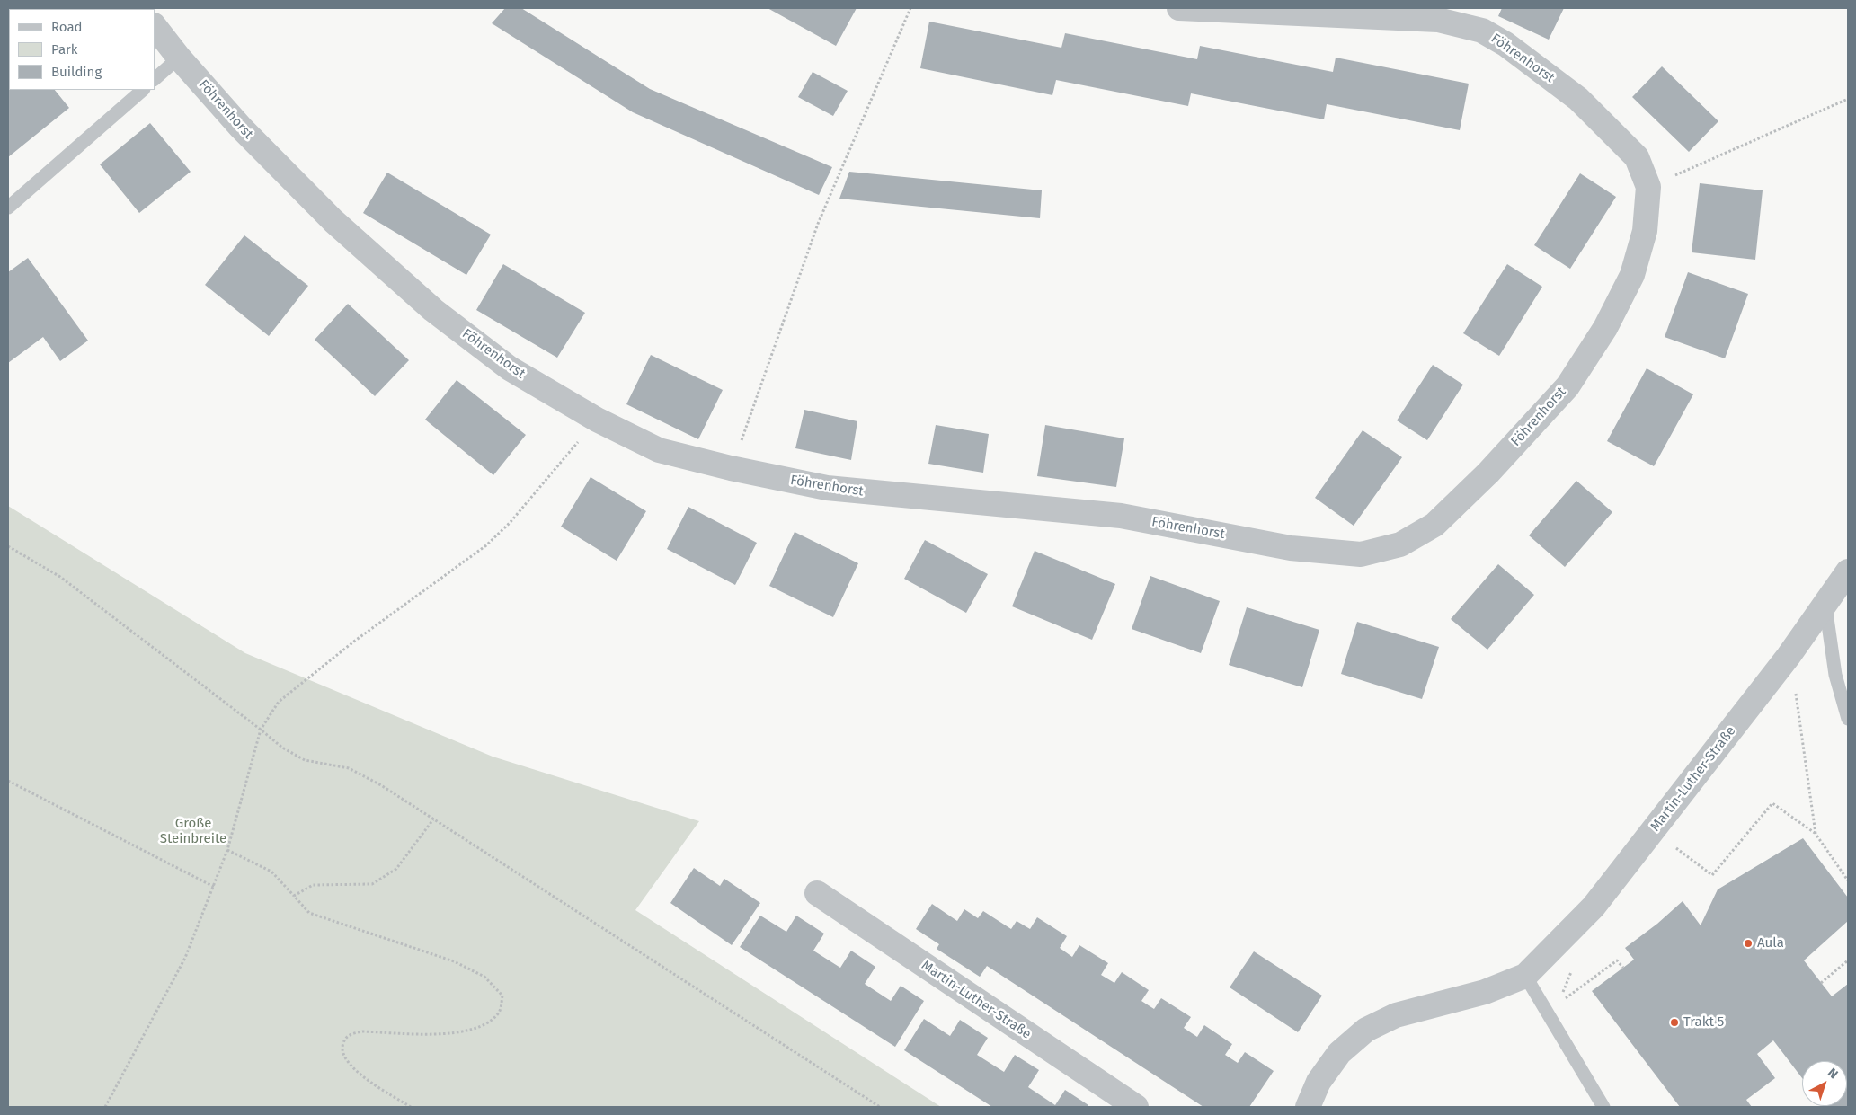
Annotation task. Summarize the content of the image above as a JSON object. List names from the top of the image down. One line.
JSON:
{"streets":{"street":["Föhrenhorst","Martin-Luther-Straße"]},"parks":["Große Steinbreite"],"places":["Aula","Trakt 5"],"legend":["Road","Park","Building"],"north":"top right"}
